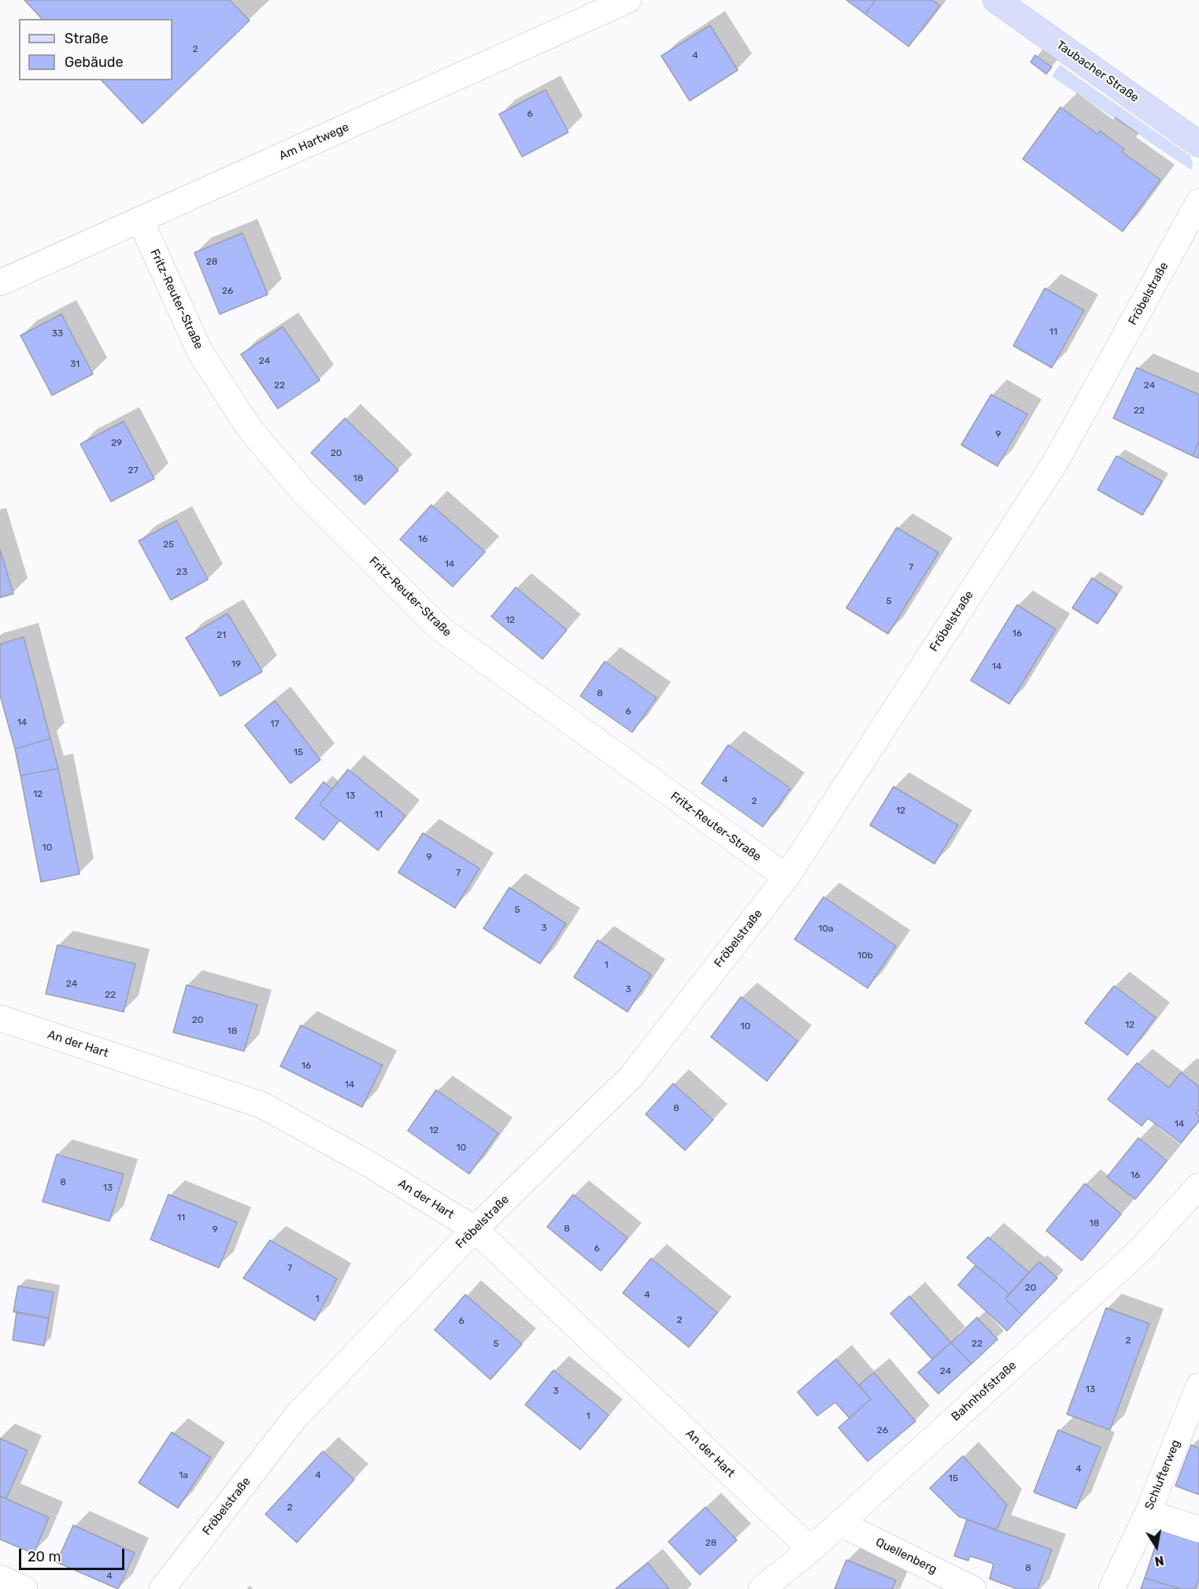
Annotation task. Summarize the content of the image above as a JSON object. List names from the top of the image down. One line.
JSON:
{"streets":{"street":["Taubacher Straße","Am Hartwege","Fröbelstraße","Fritz-Reuter-Straße","An der Hart","Bahnhofstraße","Schlufterweg","Quellenberg"]},"crossings":[["Am Hartwege","Fritz-Reuter-Straße"],["Fröbelstraße","Fritz-Reuter-Straße"],["Fröbelstraße","An der Hart"],["An der Hart","Bahnhofstraße"],["Bahnhofstraße","Quellenberg"]],"house_numbers":["2","4","6","28","26","11","33","24","31","22","24","22","9","29","20","27","18","16","25","14","7","23","5","12","16","21","19","14","8","6","14","17","15","4","12","13","2","12","11","10","9","7","5","3","10a","10b","1","24","3","22","20","12","10","18","16","14","8","14","12","10","16","8","13","11","18","8","9","6","7","20","4","1","2","6","2","5","22","24","13","3","1","26","4","1a","4","15","2","28","8","4"],"legend":["Straße","Gebäude"],"scale_bar":"20 m","north":"bottom"}
